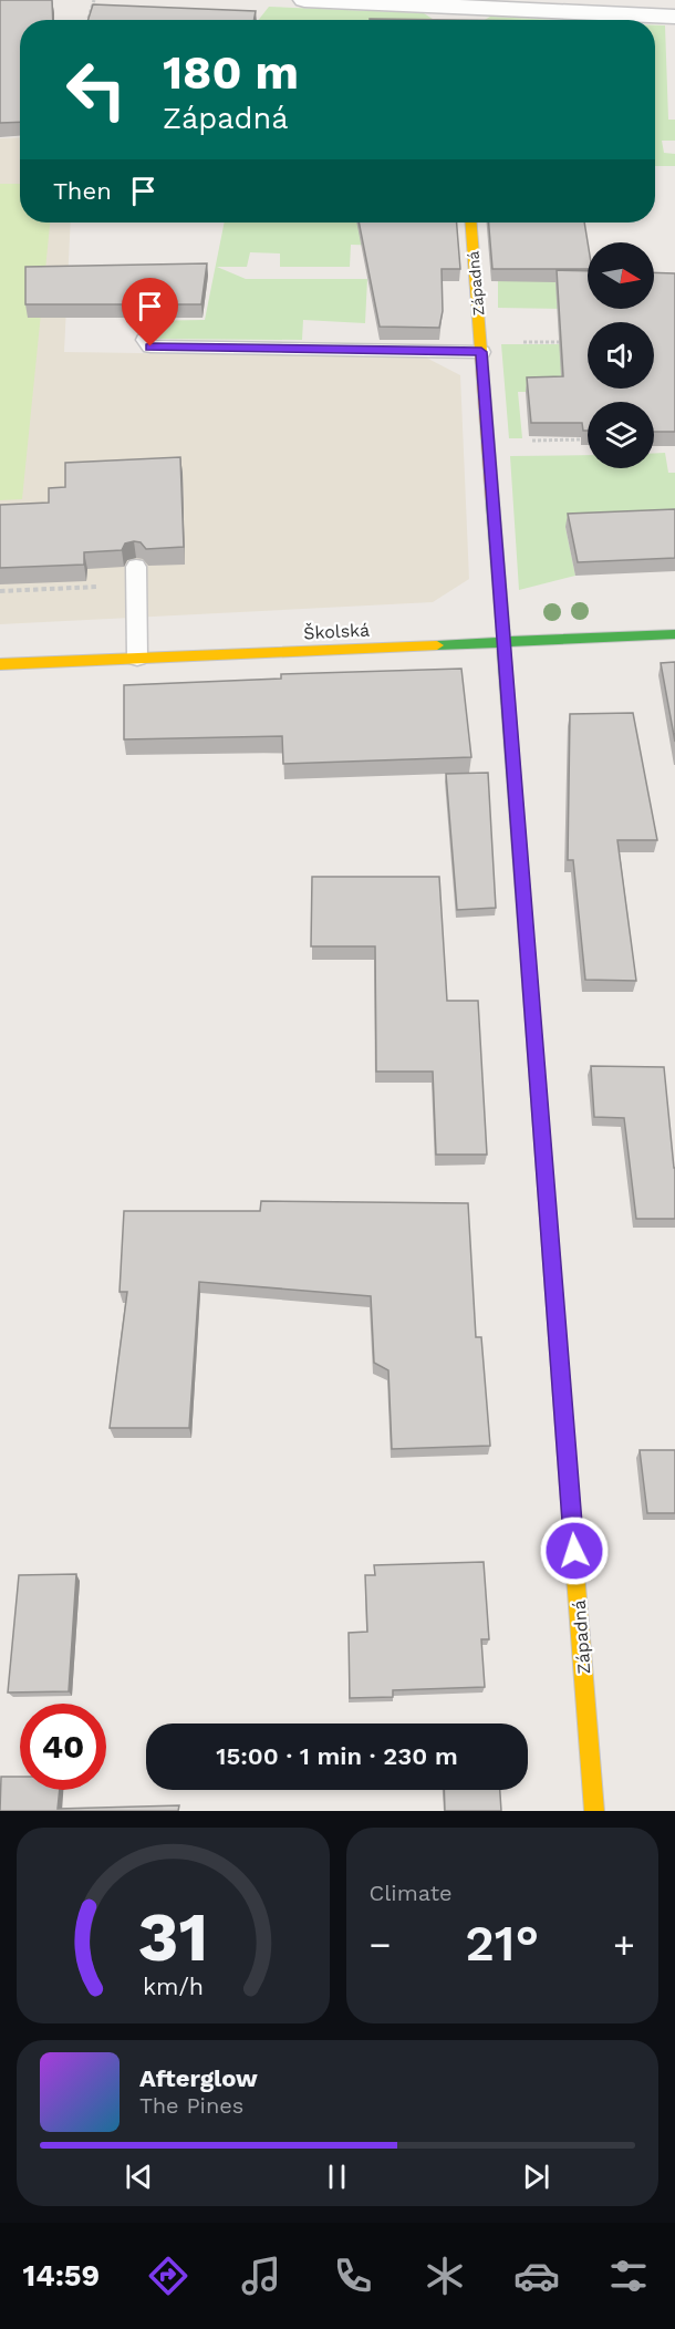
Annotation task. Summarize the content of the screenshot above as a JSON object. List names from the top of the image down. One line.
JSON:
{"streets":{"street":["Západná","Školská"]},"crossings":[["Západná","Školská"]],"north":"right","page":{"turn":["180 m","Západná"],"then":"Then","limit":"40","trip":"15:00 · 1 min · 230 m","tile":"Climate","heat":["−","21°","+"],"song":["Afterglow","The Pines"],"tabs":"14:59","gauge":["31","km/h"]}}
